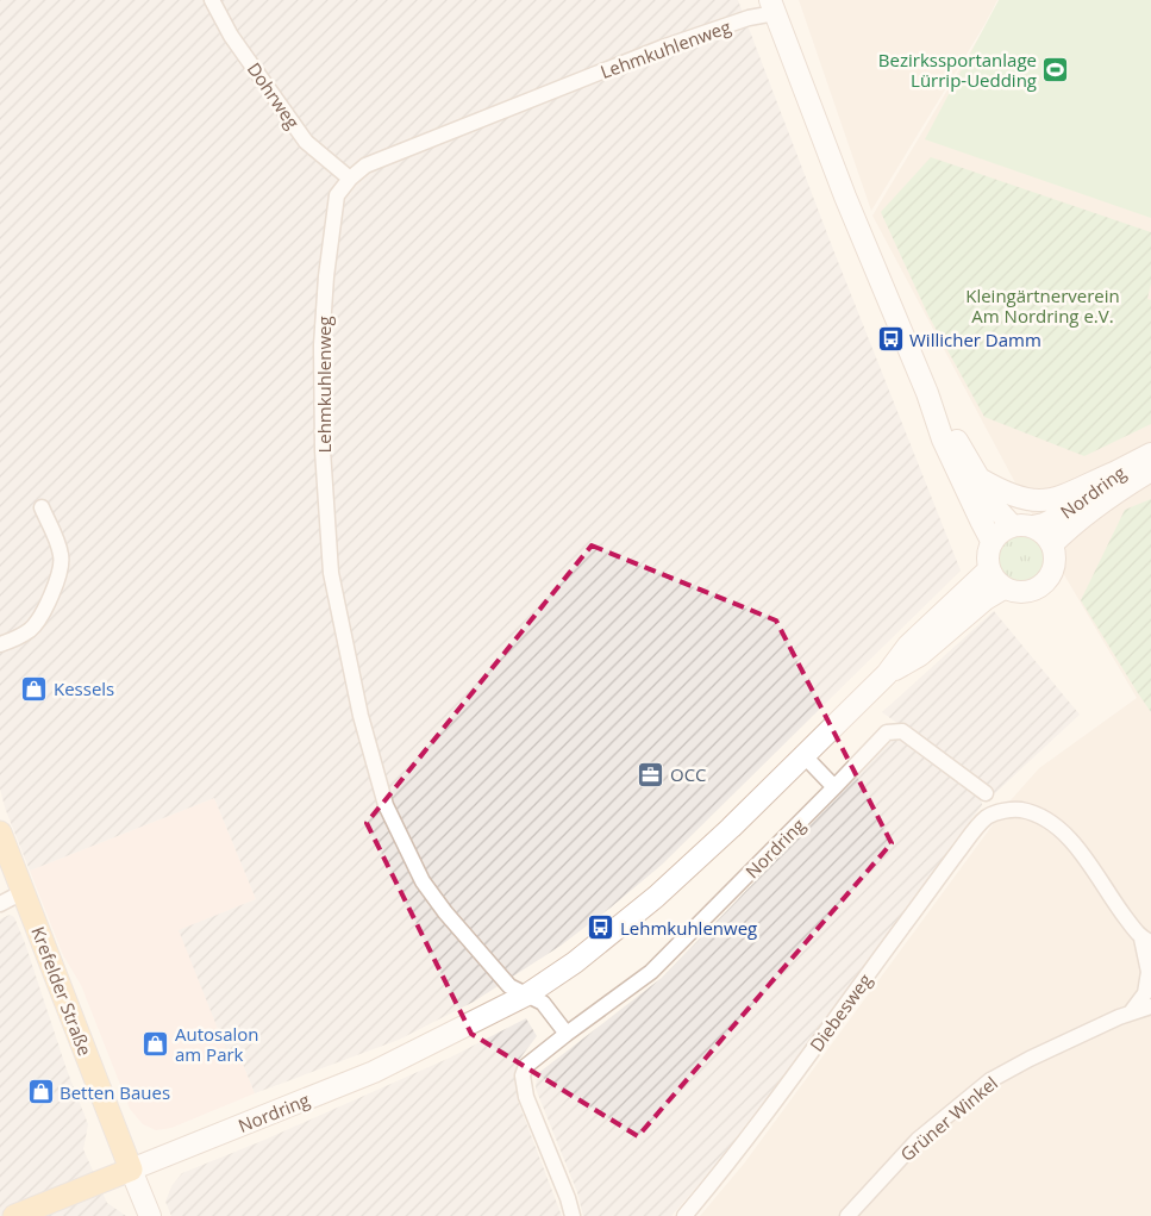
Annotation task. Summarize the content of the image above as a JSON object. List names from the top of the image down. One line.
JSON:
{"streets":{"main road":["Nordring","Krefelder Straße"],"street":["Lehmkuhlenweg","Dohrweg","Diebesweg","Grüner Winkel"]},"crossings":[["Lehmkuhlenweg","Dohrweg"],["Lehmkuhlenweg","Nordring"],["Nordring","Krefelder Straße"]],"parks":["Kleingärtnerverein Am Nordring e.V."],"places":{"sports":["Bezirkssportanlage Lürrip-Uedding"],"bus stop":["Willicher Damm","Lehmkuhlenweg"],"shop":["Kessels","Autosalon am Park","Betten Baues"],"office":["OCC"]}}
